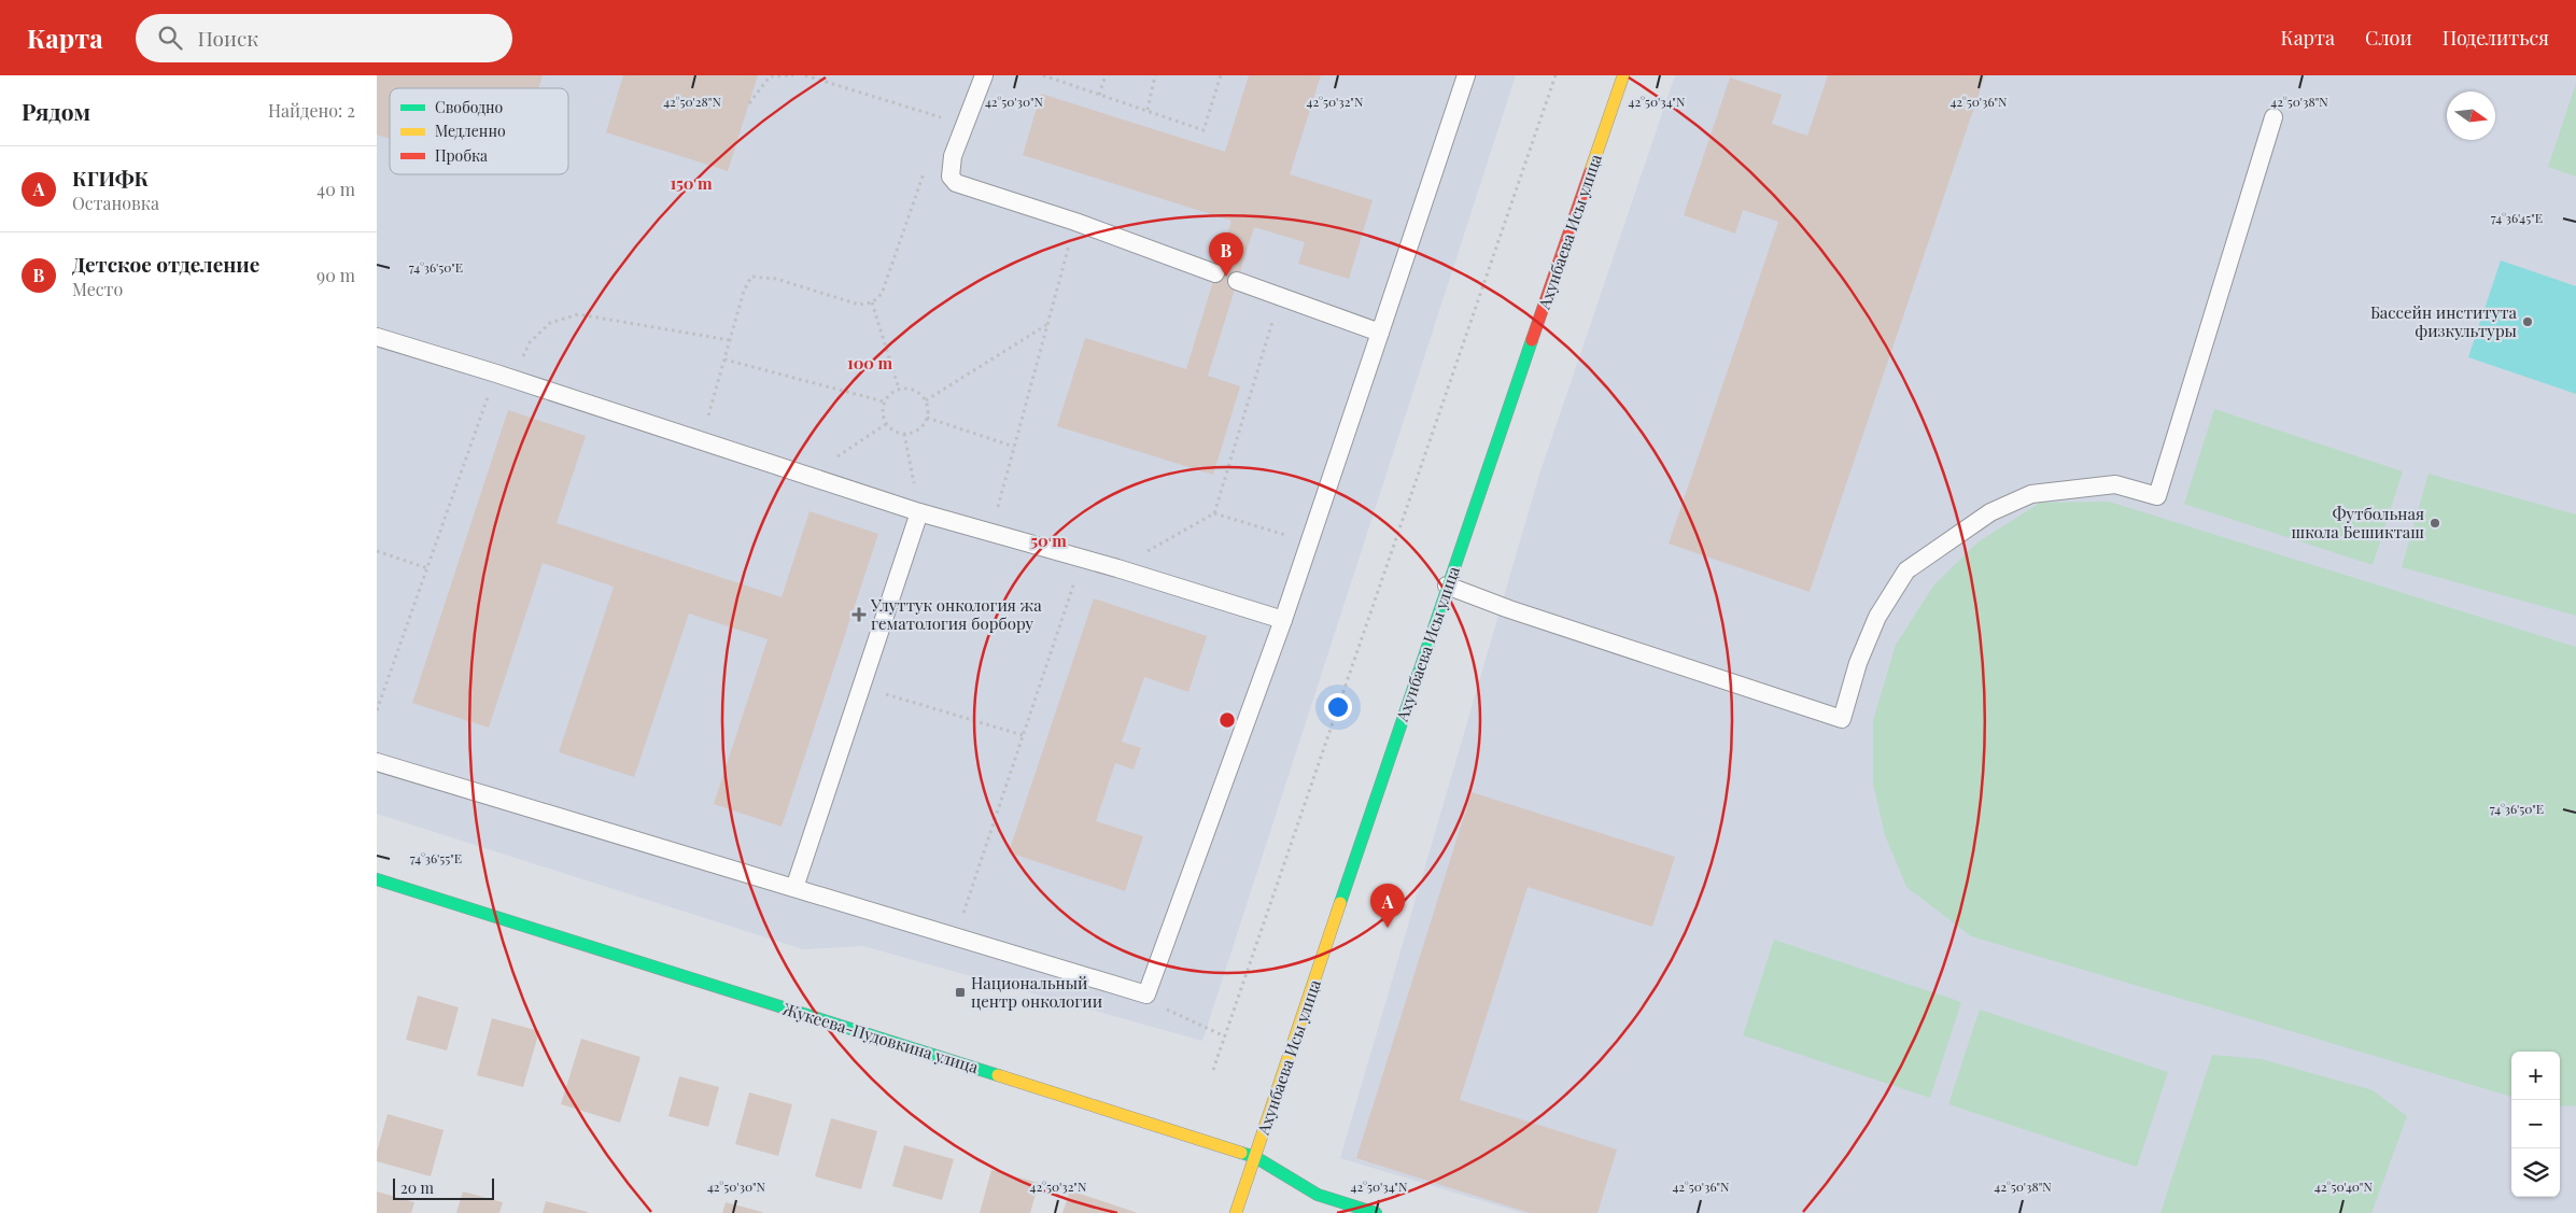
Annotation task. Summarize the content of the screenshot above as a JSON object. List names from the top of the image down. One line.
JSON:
{"streets":{"main road":["Ахунбаева Исы улица","Жукеева-Пудовкина улица"]},"crossings":[["Ахунбаева Исы улица","Жукеева-Пудовкина улица"]],"places":{"other":["Бассейн института физкультуры","Футбольная школа Бешикташ"],"health":["Улуттук онкология жа гематология борбору"],"transit":["Национальный центр онкологии"]},"legend":["Свободно","Медленно","Пробка"],"scale_bar":"20 m","north":"right","page":{"header":"Карта","search":"Поиск","nav":["Карта","Слои","Поделиться"],"heading":["Рядом","Найдено: 2"],"list":[{"mark":"A","name":"КГИФК","note":"Остановка","value":"40 m"},{"mark":"B","name":"Детское отделение","note":"Место","value":"90 m"}],"pins":["B","A"],"map_buttons":["+","−"],"scale":"20 m"},"coordinates":["42°50'38\"N","42°50'28\"N","42°50'30\"N","42°50'32\"N","42°50'34\"N","42°50'36\"N","74°36'45\"E","74°36'50\"E","74°36'55\"E","42°50'40\"N"],"rings":["150 m","100 m","50 m"]}
